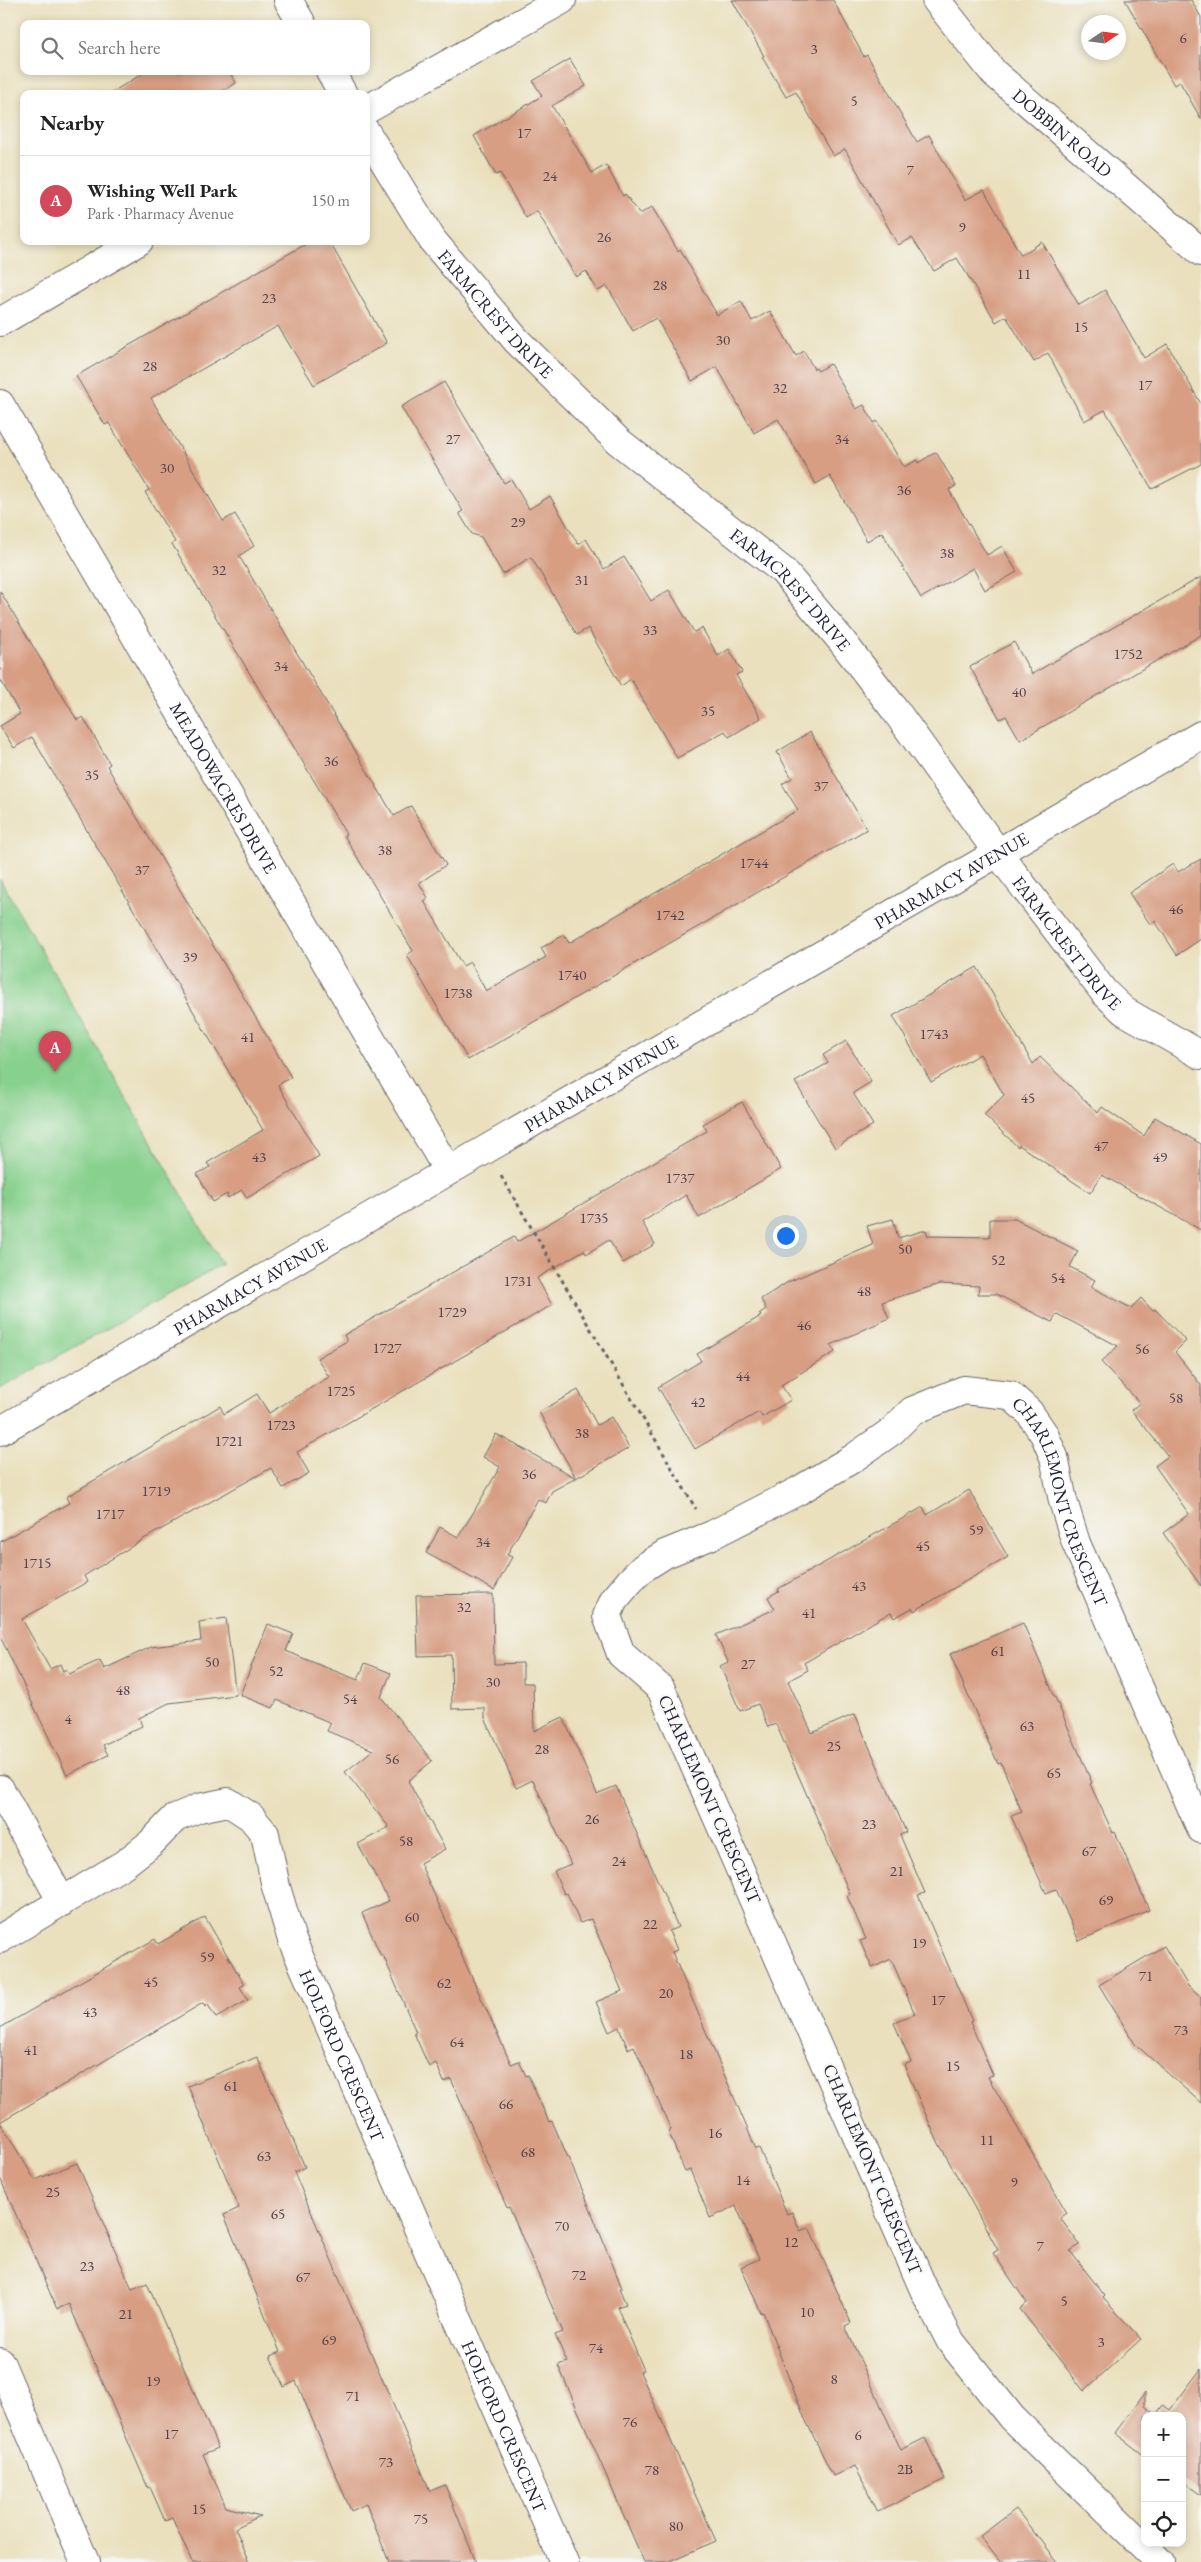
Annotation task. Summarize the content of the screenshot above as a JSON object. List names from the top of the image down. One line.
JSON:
{"streets":{"street":["DOBBIN ROAD","FARMCREST DRIVE","MEADOWACRES DRIVE","PHARMACY AVENUE","CHARLEMONT CRESCENT","HOLFORD CRESCENT"]},"crossings":[["FARMCREST DRIVE","PHARMACY AVENUE"],["MEADOWACRES DRIVE","PHARMACY AVENUE"]],"house_numbers":["6","3","5","17","7","24","9","26","11","28","23","15","30","28","17","32","27","34","30","36","29","38","32","31","33","1752","34","40","35","36","35","37","38","1744","37","46","1742","39","1740","1738","1743","41","45","47","43","49","1737","1735","50","52","54","1731","48","1729","46","1727","56","44","1725","58","42","1723","38","1721","36","1719","1717","59","34","45","1715","43","32","41","61","50","27","52","30","48","54","4","63","25","28","56","65","26","23","58","67","24","21","69","60","22","19","59","71","45","62","20","17","43","73","64","41","18","15","61","66","16","11","68","63","14","9","25","65","70","12","7","23","72","67","5","10","21","69","3","74","8","19","71","76","17","6","73","2B","78","15","75","80"],"north":"right","page":{"search":"Search here","heading":"Nearby","list":[{"mark":"A","name":"Wishing Well Park","note":"Park · Pharmacy Avenue","value":"150 m"}],"pins":"A","map_buttons":["+","−"]}}
